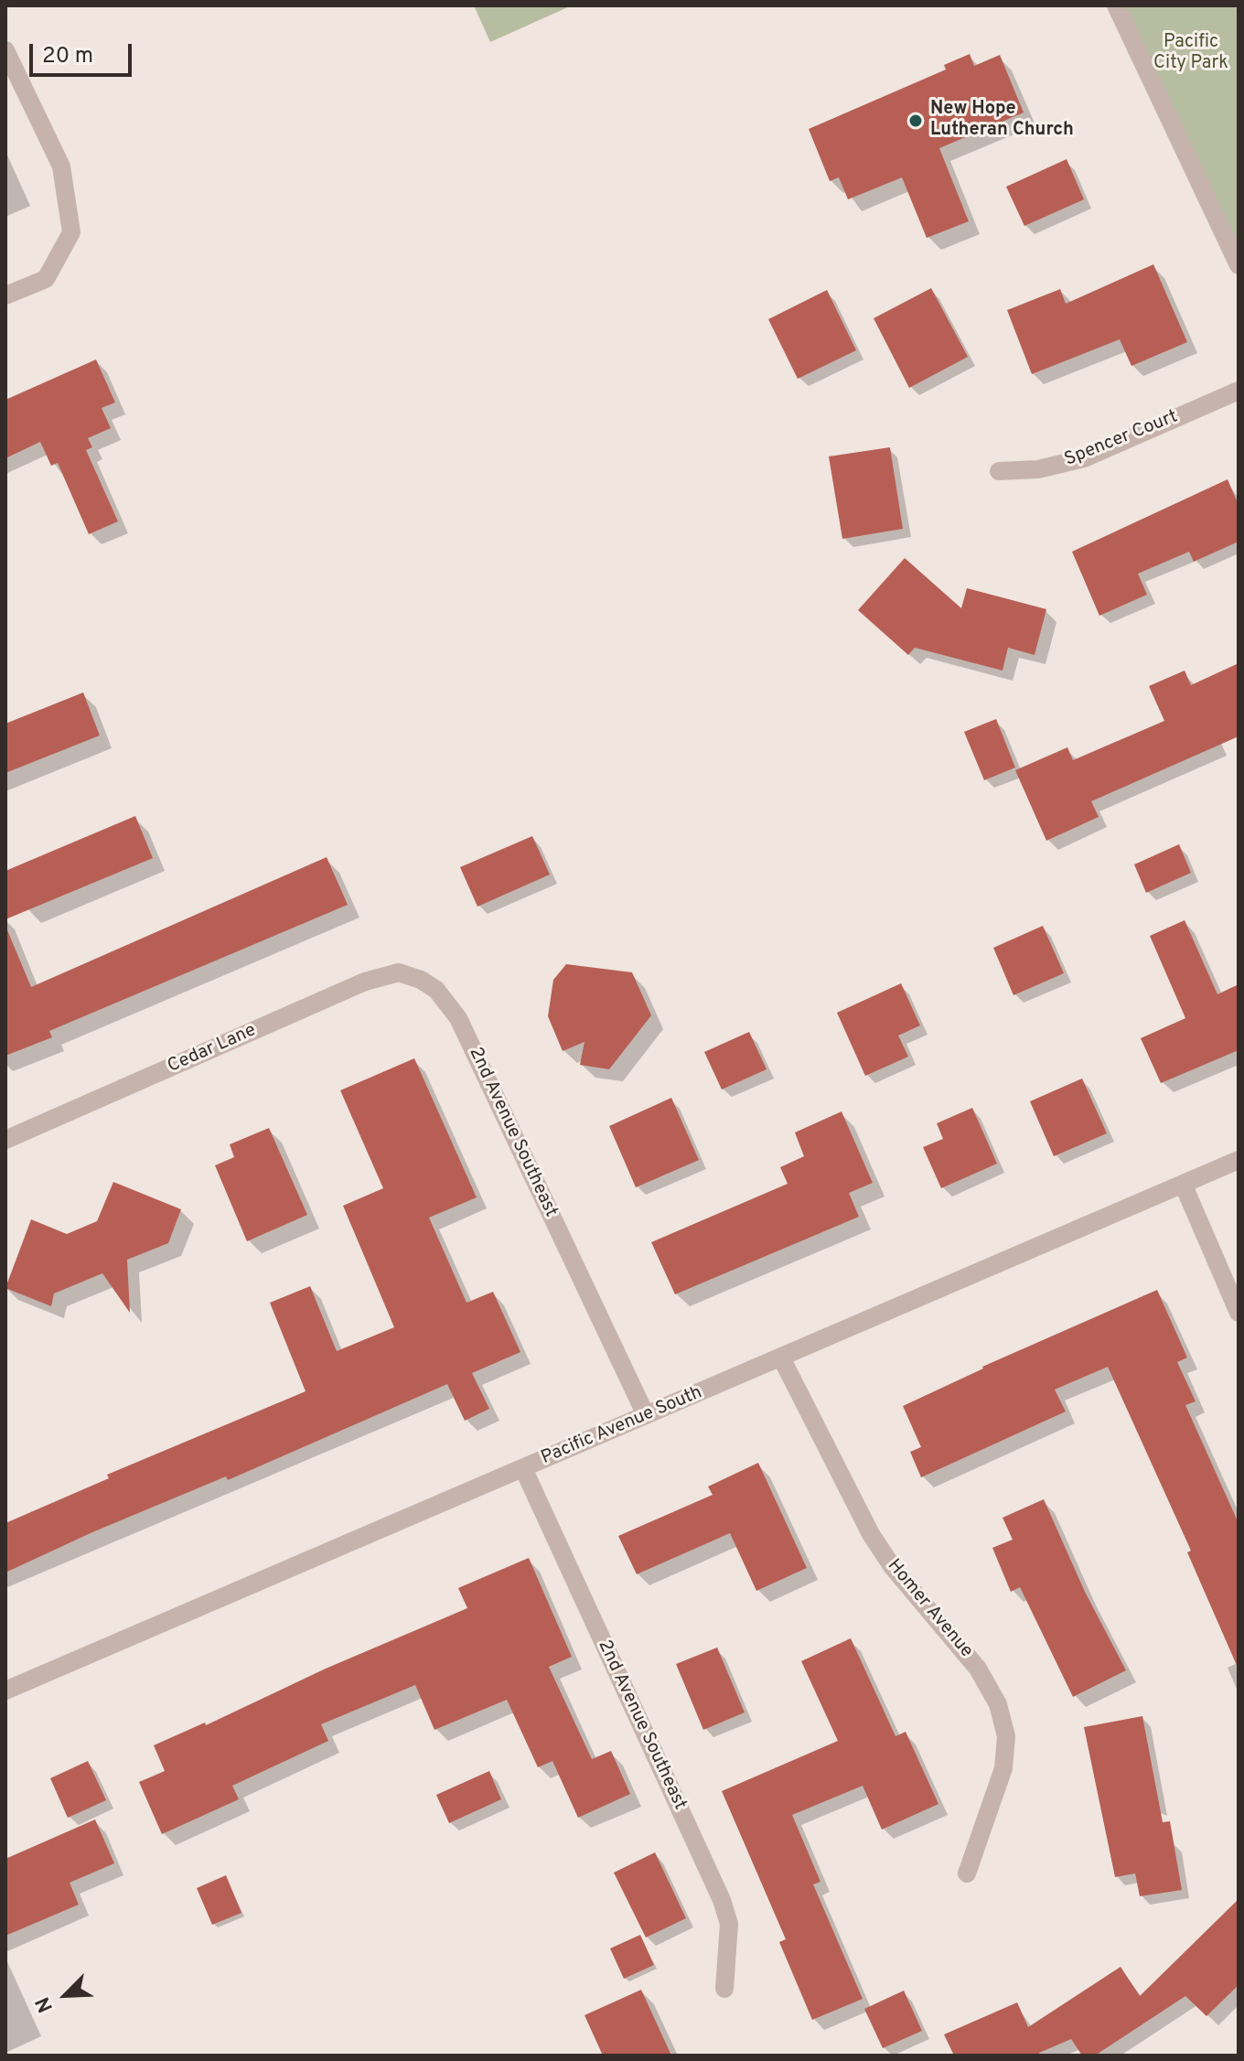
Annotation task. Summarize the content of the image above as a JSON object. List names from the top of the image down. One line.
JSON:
{"streets":{"street":["Spencer Court","Cedar Lane","2nd Avenue Southeast","Pacific Avenue South","Homer Avenue"]},"crossings":[["Cedar Lane","2nd Avenue Southeast"],["2nd Avenue Southeast","Pacific Avenue South"],["Pacific Avenue South","Homer Avenue"]],"parks":["Pacific City Park"],"places":["New Hope Lutheran Church"],"scale_bar":"20 m","north":"bottom left"}
